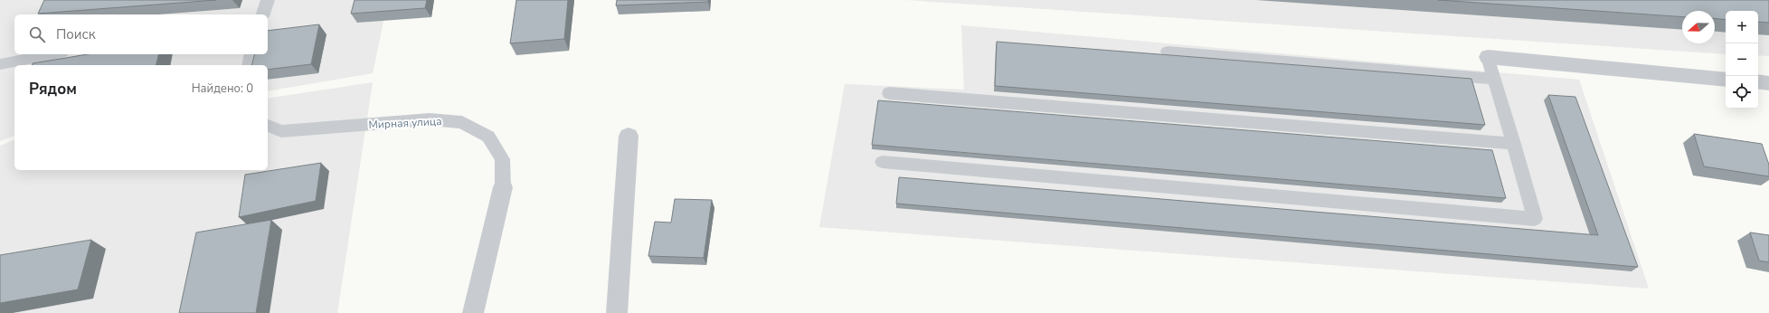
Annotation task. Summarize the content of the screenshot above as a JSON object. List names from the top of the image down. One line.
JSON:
{"streets":{"street":["Мирная улица"]},"north":"left","page":{"map_buttons":["+","−"],"search":"Поиск","heading":["Рядом","Найдено: 0"]}}
